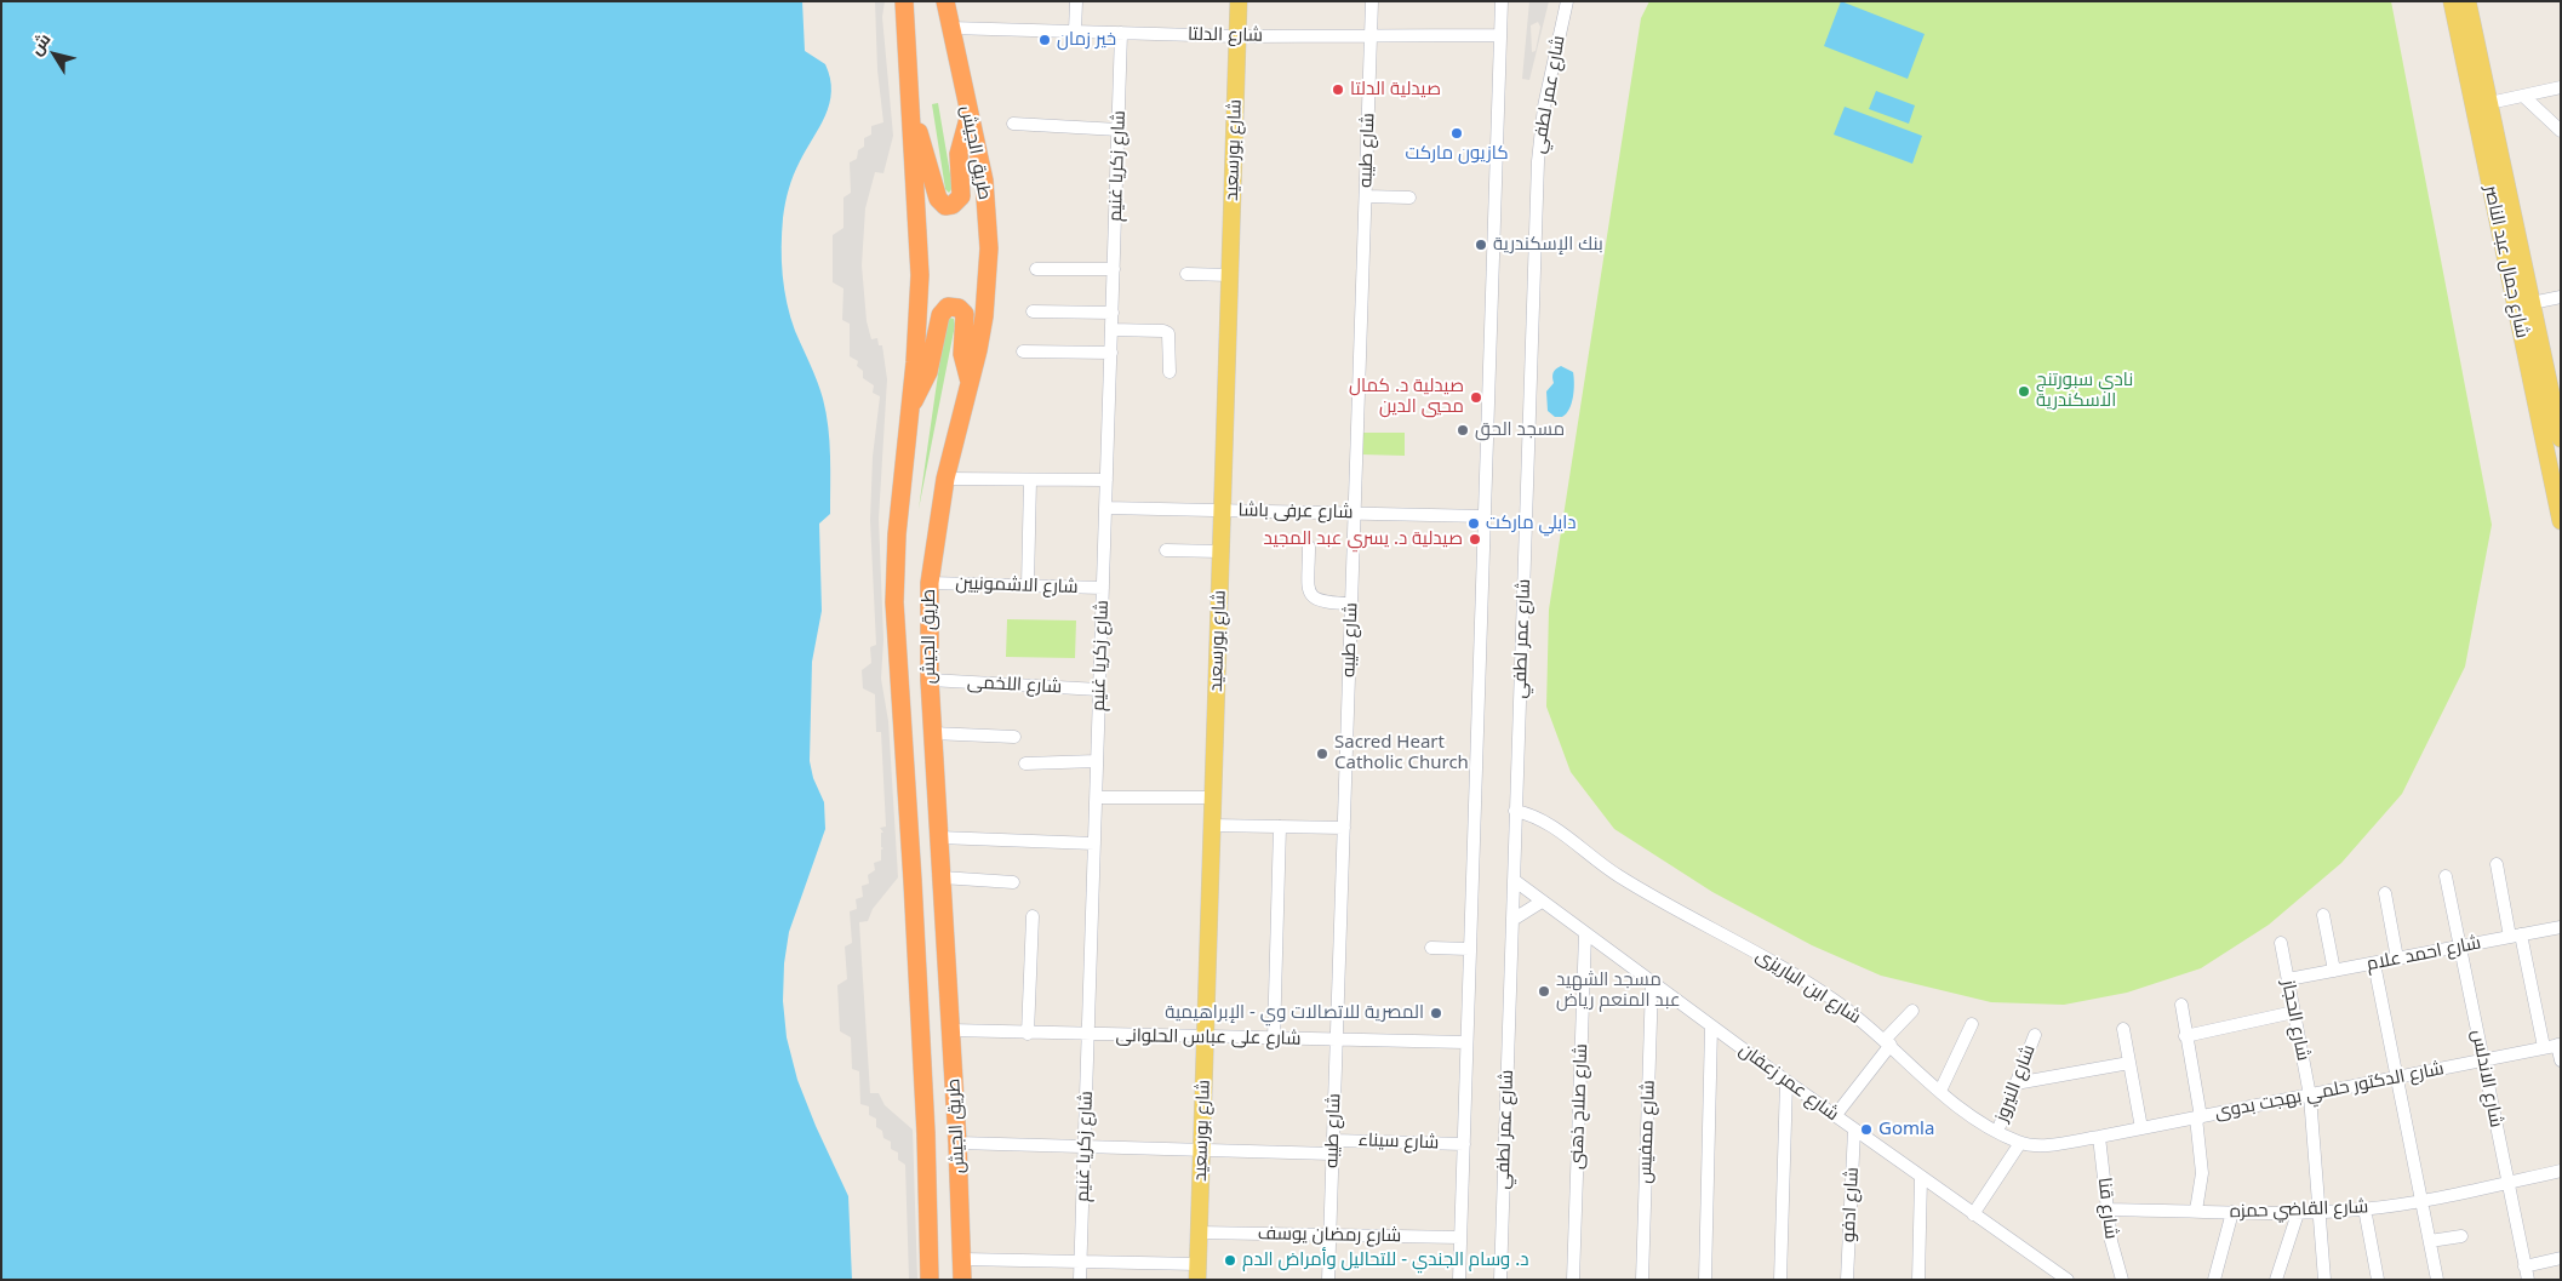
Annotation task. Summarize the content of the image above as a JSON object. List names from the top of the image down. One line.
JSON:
{"streets":{"highway":["طريق الجيش"],"main road":["شارع بورسعيد","شارع جمال عبد الناصر"],"street":["شارع الدلتا","شارع عمر لطفي","شارع طيبه","شارع زكريا غنيم","شارع عرفى باشا","شارع الاشمونيين","شارع اللخمى","شارع احمد علام","شارع ابن الباريزى","شارع الحجاز","شارع على عباس الحلوانى","شارع الاندلس","شارع عمر زعفان","شارع النيروز","شارع الدكتور حلمي بهجت بدوى","شارع صلاح ذهنى","شارع ممفيس","شارع سيناء","شارع ادفو","شارع قنا","شارع القاضي حمزه","شارع رمضان يوسف"]},"crossings":[["شارع الدلتا","شارع بورسعيد"],["شارع الدلتا","شارع طيبه"],["شارع الدلتا","طريق الجيش"],["شارع الدلتا","شارع زكريا غنيم"],["شارع عمر لطفي","شارع ابن الباريزى"],["شارع عمر لطفي","شارع عمر زعفان"],["شارع بورسعيد","شارع عرفى باشا"],["شارع بورسعيد","شارع على عباس الحلوانى"],["شارع بورسعيد","شارع رمضان يوسف"],["شارع طيبه","شارع عرفى باشا"],["شارع طيبه","شارع على عباس الحلوانى"],["شارع طيبه","شارع سيناء"],["شارع طيبه","شارع رمضان يوسف"],["طريق الجيش","شارع الاشمونيين"],["طريق الجيش","شارع اللخمى"],["طريق الجيش","شارع على عباس الحلوانى"],["شارع زكريا غنيم","شارع عرفى باشا"],["شارع زكريا غنيم","شارع الاشمونيين"],["شارع زكريا غنيم","شارع اللخمى"],["شارع زكريا غنيم","شارع على عباس الحلوانى"],["شارع احمد علام","شارع الحجاز"],["شارع احمد علام","شارع الاندلس"],["شارع ابن الباريزى","شارع النيروز"],["شارع ابن الباريزى","شارع الدكتور حلمي بهجت بدوى"],["شارع ابن الباريزى","شارع قنا"],["شارع الحجاز","شارع الدكتور حلمي بهجت بدوى"],["شارع الحجاز","شارع القاضي حمزه"],["شارع الاندلس","شارع الدكتور حلمي بهجت بدوى"],["شارع الاندلس","شارع القاضي حمزه"],["شارع عمر زعفان","شارع صلاح ذهنى"],["شارع عمر زعفان","شارع ممفيس"],["شارع عمر زعفان","شارع ادفو"],["شارع الدكتور حلمي بهجت بدوى","شارع قنا"],["شارع قنا","شارع القاضي حمزه"]],"places":["خير زمان","صيدلية الدلتا","كازيون ماركت","بنك الإسكندرية","نادي سبورتنج الاسكندرية","صيدلية د. كمال محيي الدين","مسجد الحق","دايلي ماركت","صيدلية د. يسري عبد المجيد","Sacred Heart Catholic Church","مسجد الشهيد عبد المنعم رياض","المصرية للاتصالات وي - الإبراهيمية","Gomla","د. وسام الجندي - للتحاليل وأمراض الدم"],"north":"top left"}
